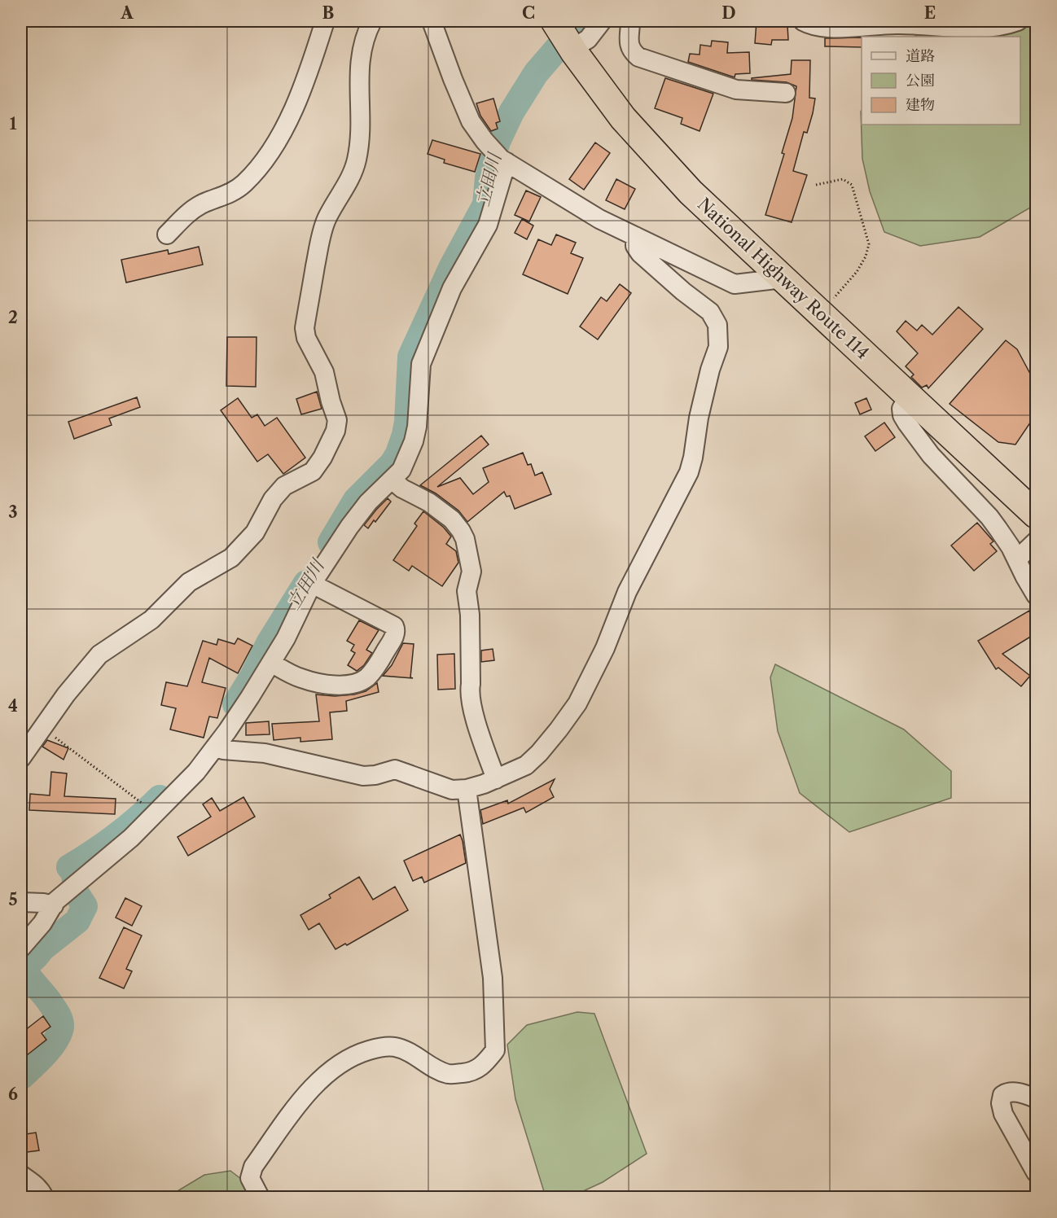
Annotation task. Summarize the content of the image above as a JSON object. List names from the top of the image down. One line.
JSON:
{"streets":{"highway":["National Highway Route 114"]},"water":["立田川"],"legend":["道路","公園","建物"],"grid":{"columns":["A","B","C","D","E"],"rows":["1","2","3","4","5","6"]}}
